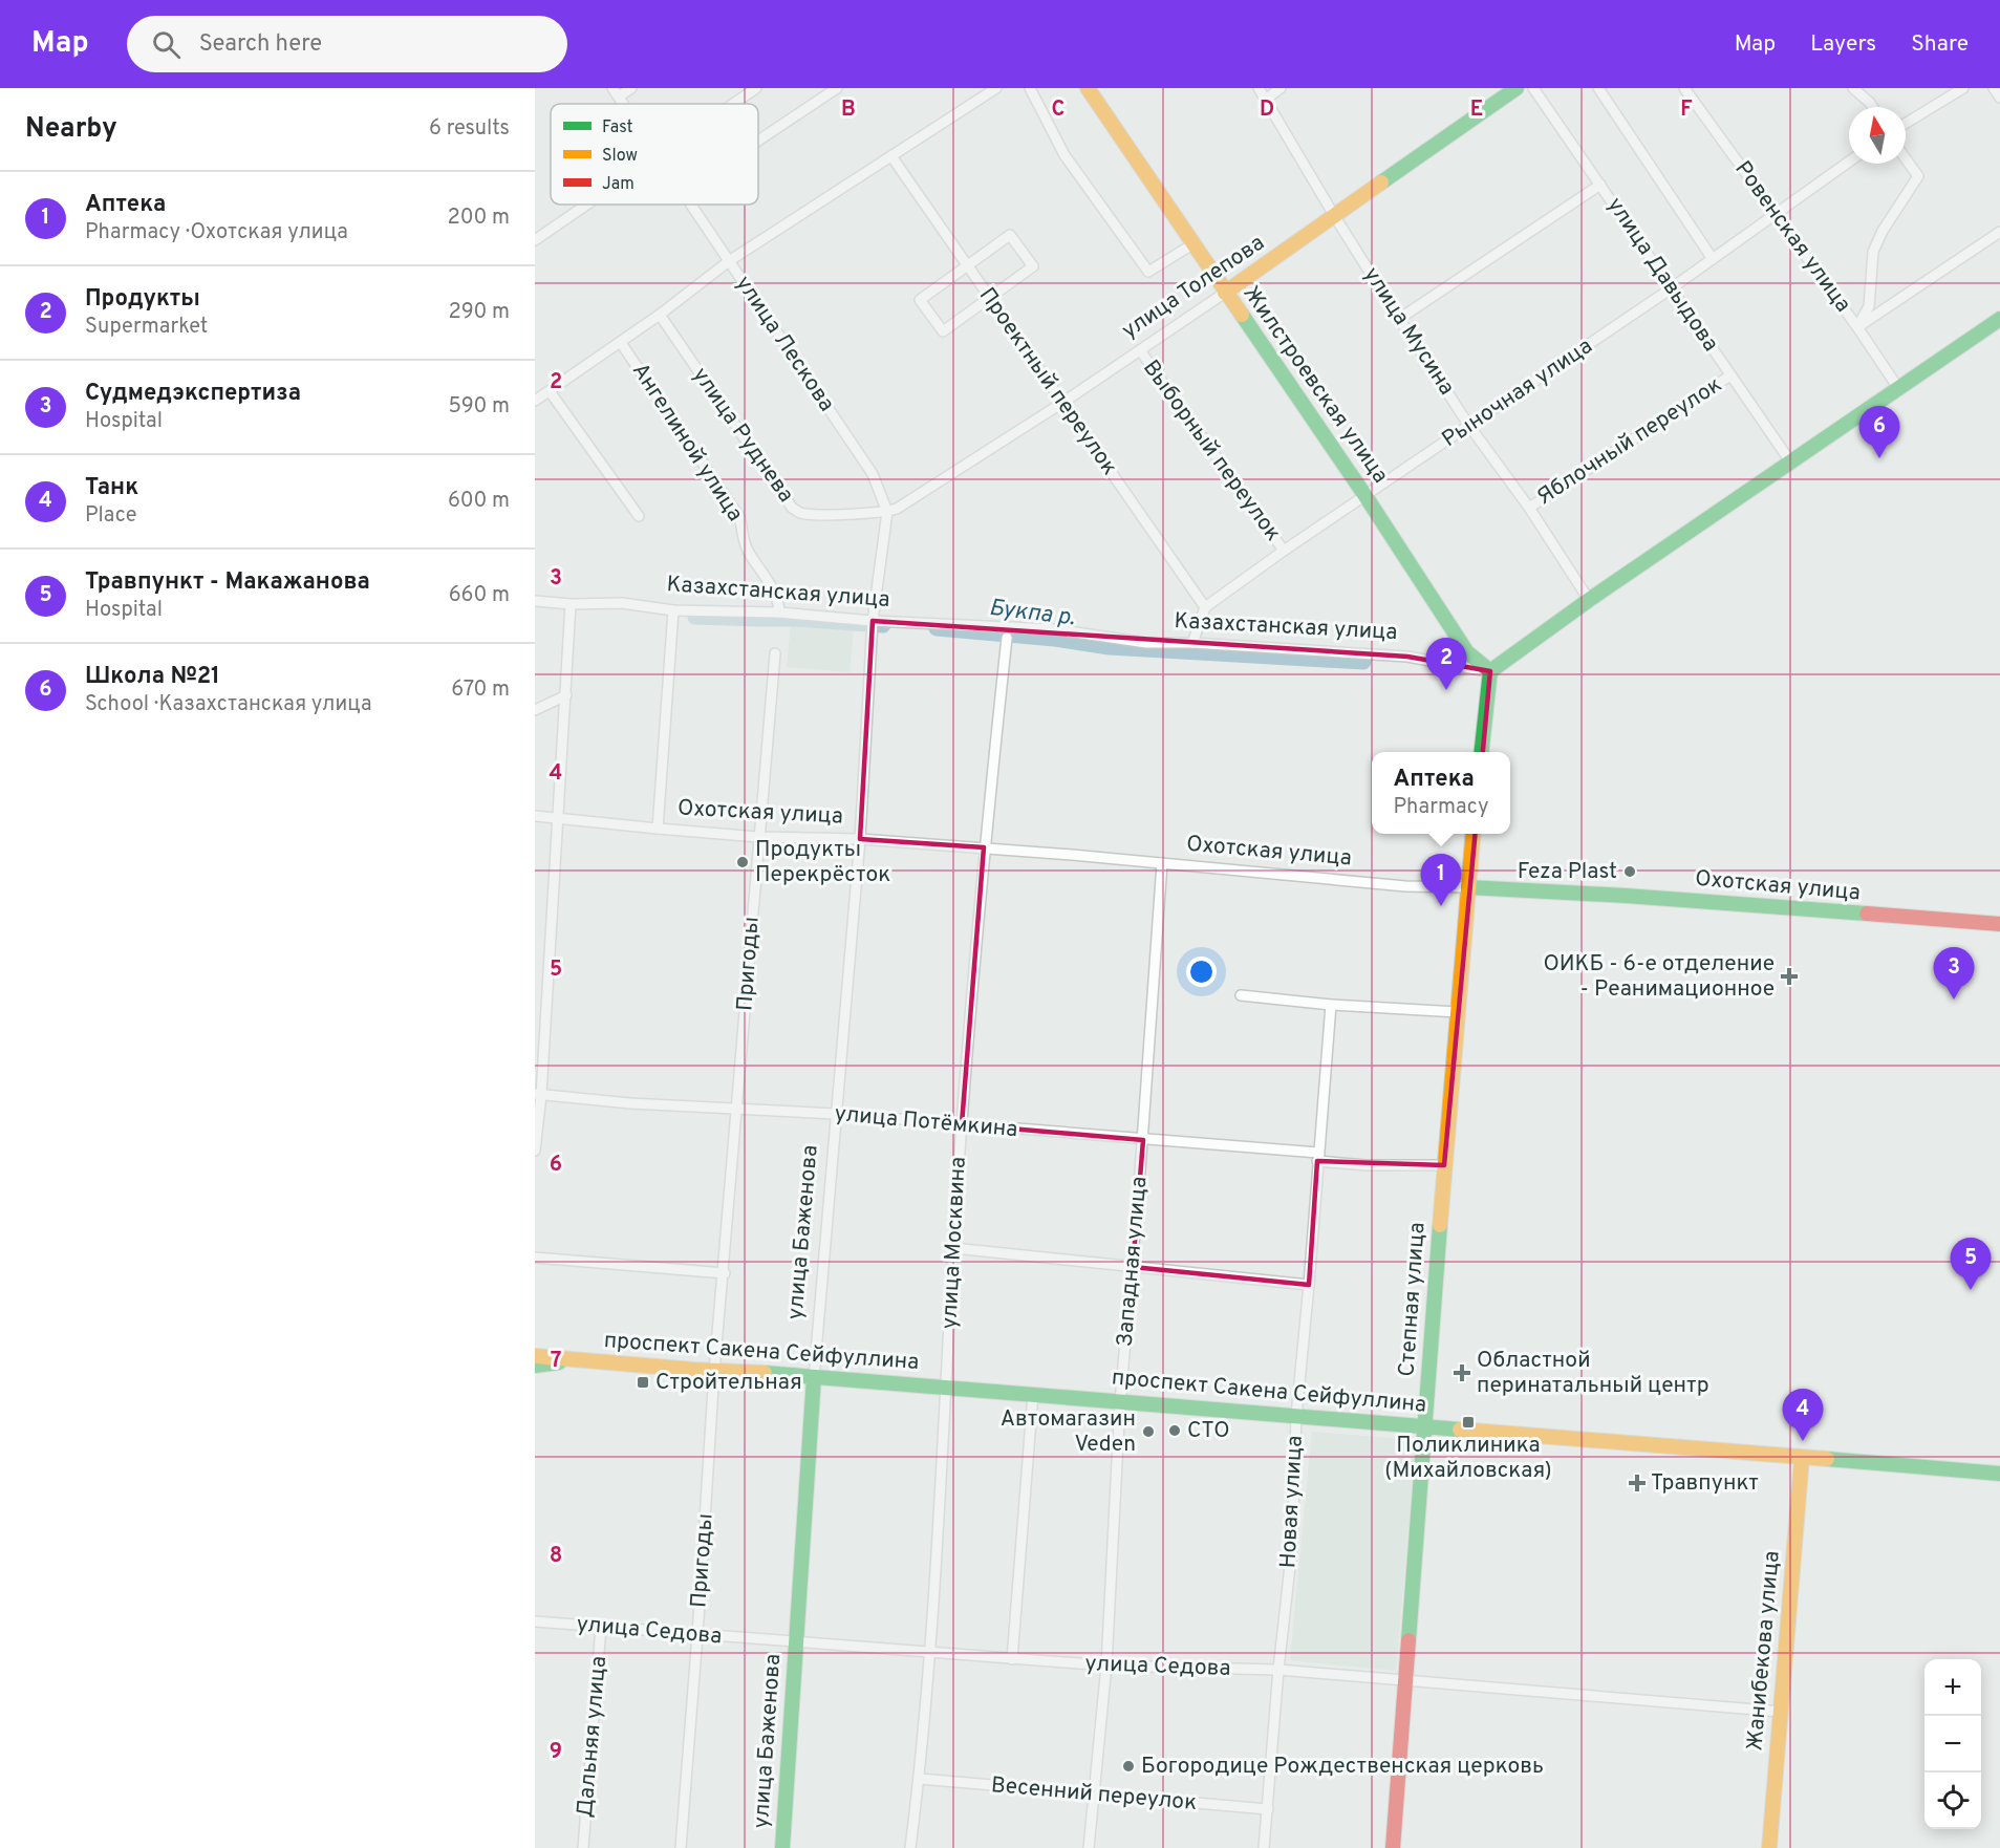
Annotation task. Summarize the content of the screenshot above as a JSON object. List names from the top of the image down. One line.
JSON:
{"streets":{"main road":["улица Толепова","Жилстроевская улица","Охотская улица","улица Баженова","Степная улица","проспект Сакена Сейфуллина","Жанибекова улица"],"street":["Ровенская улица","улица Давыдова","улица Мусина","улица Лескова","Проектный переулок","Рыночная улица","улица Руднева","Яблочный переулок","Ангелиной улица","Выборный переулок","Казахстанская улица","Пригоды","улица Потёмкина","улица Москвина","Западная улица","Новая улица","улица Седова","Дальняя улица","Весенний переулок"]},"crossings":[["Ровенская улица","Рыночная улица"],["улица Давыдова","Рыночная улица"],["улица Давыдова","Яблочный переулок"],["улица Толепова","улица Мусина"],["улица Толепова","улица Лескова"],["улица Толепова","Проектный переулок"],["улица Толепова","Жилстроевская улица"],["улица Толепова","улица Руднева"],["улица Толепова","Выборный переулок"],["улица Мусина","Рыночная улица"],["улица Мусина","Яблочный переулок"],["улица Лескова","улица Руднева"],["улица Лескова","Казахстанская улица"],["улица Лескова","улица Баженова"],["Проектный переулок","Рыночная улица"],["Жилстроевская улица","Рыночная улица"],["Жилстроевская улица","Казахстанская улица"],["Рыночная улица","Выборный переулок"],["Ангелиной улица","Казахстанская улица"],["Казахстанская улица","улица Баженова"],["Охотская улица","Пригоды"],["Охотская улица","улица Баженова"],["Охотская улица","улица Москвина"],["Охотская улица","Западная улица"],["Охотская улица","Степная улица"],["Пригоды","улица Потёмкина"],["Пригоды","проспект Сакена Сейфуллина"],["Пригоды","улица Седова"],["улица Потёмкина","улица Баженова"],["улица Потёмкина","улица Москвина"],["улица Потёмкина","Западная улица"],["улица Потёмкина","Степная улица"],["улица Потёмкина","Новая улица"],["улица Баженова","проспект Сакена Сейфуллина"],["улица Баженова","улица Седова"],["улица Москвина","проспект Сакена Сейфуллина"],["улица Москвина","улица Седова"],["улица Москвина","Весенний переулок"],["Западная улица","проспект Сакена Сейфуллина"],["Западная улица","улица Седова"],["Западная улица","Весенний переулок"],["Степная улица","проспект Сакена Сейфуллина"],["Степная улица","улица Седова"],["проспект Сакена Сейфуллина","Новая улица"],["проспект Сакена Сейфуллина","Жанибекова улица"],["Новая улица","улица Седова"],["Новая улица","Весенний переулок"],["улица Седова","Жанибекова улица"],["улица Седова","Дальняя улица"]],"water":["Букпа р."],"places":{"other":["Продукты Перекрёсток","Feza Plast","СТО","Автомагазин Veden","Богородице Рождественская церковь"],"health":["ОИКБ - 6-е отделение - Реанимационное","Областной перинатальный центр","Травпункт"],"transit":["Стройтельная","Поликлиника (Михайловская)"]},"legend":["Fast","Slow","Jam"],"north":"top","page":{"header":"Map","search":"Search here","nav":["Map","Layers","Share"],"heading":["Nearby","6 results"],"list":[{"mark":"1","name":"Аптека","note":"Pharmacy · Охотская улица","value":"200 m"},{"mark":"2","name":"Продукты","note":"Supermarket","value":"290 m"},{"mark":"3","name":"Судмедэкспертиза","note":"Hospital","value":"590 m"},{"mark":"4","name":"Танк","note":"Place","value":"600 m"},{"mark":"5","name":"Травпункт - Макажанова","note":"Hospital","value":"660 m"},{"mark":"6","name":"Школа №21","note":"School · Казахстанская улица","value":"670 m"}],"pins":["6","2","1","3","5","4"],"popup":["Аптека","Pharmacy"],"map_buttons":["+","−"]},"grid":{"columns":["B","C","D","E","F"],"rows":["2","3","4","5","6","7","8","9"]}}
